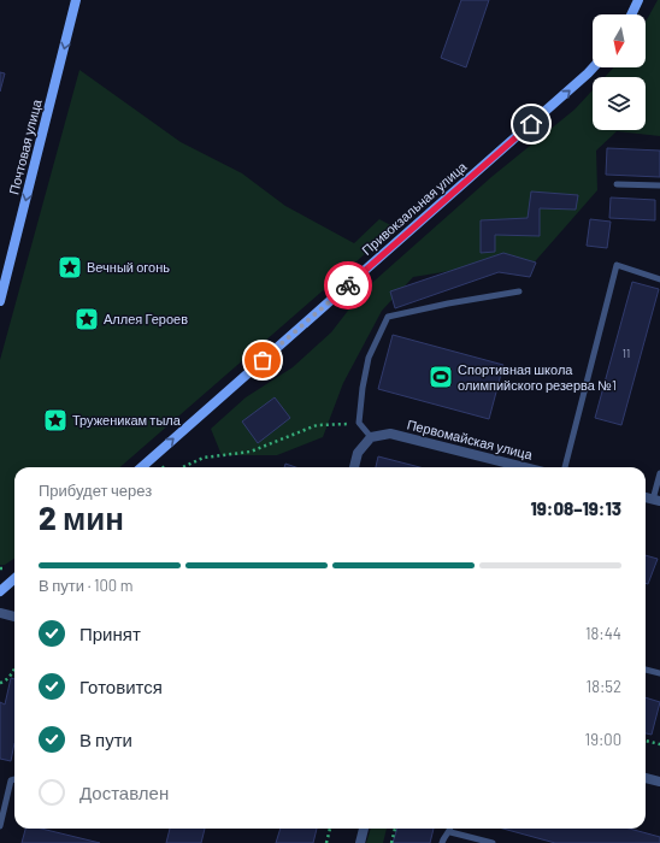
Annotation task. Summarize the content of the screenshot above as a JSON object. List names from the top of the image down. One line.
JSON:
{"streets":{"main road":["Почтовая улица","Привокзальная улица"],"street":["Первомайская улица"]},"one_way":["Почтовая улица","Привокзальная улица"],"places":{"place":["Вечный огонь","Аллея Героев","Труженикам тыла"],"sports":["Спортивная школа олимпийского резерва №1"]},"house_numbers":["11"],"north":"bottom","page":{"heading":["2 мин","Прибудет через","19:08–19:13"],"bar":"В пути · 100 m","list":[["Принят","18:44"],["Готовится","18:52"],["В пути","19:00"],"Доставлен"]}}
